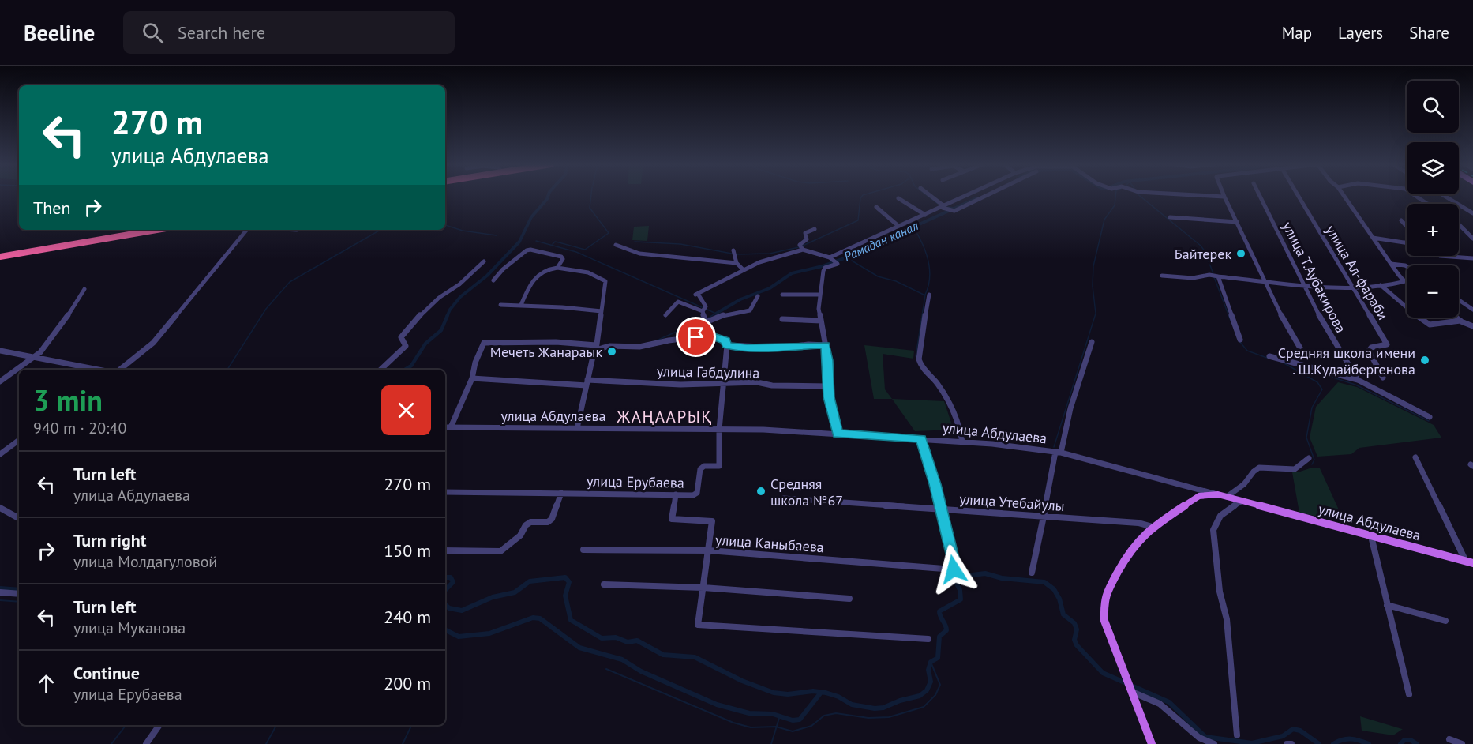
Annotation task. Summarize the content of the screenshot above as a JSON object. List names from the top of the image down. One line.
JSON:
{"streets":{"main road":["улица Абдулаева"],"street":["улица Ал-фараби","улица Т.Аубакирова","улица Габдулина","улица Ерубаева","улица Утебайулы","улица Каныбаева"]},"crossings":[["улица Габдулина","улица Ерубаева"],["улица Абдулаева","улица Ерубаева"],["улица Утебайулы","улица Каныбаева"]],"districts":["ЖАҢААРЫҚ"],"water":["Рамадан канал"],"places":["Байтерек","Мечеть Жанараык","Средняя школа имени . Ш.Кудайбергенова","Средняя школа №67"],"page":{"header":"Beeline","search":"Search here","nav":["Map","Layers","Share"],"map_buttons":["+","−"],"turn":["270 m","улица Абдулаева"],"then":"Then","heading":["3 min","940 m · 20:40"],"list":[{"name":"Turn left","note":"улица Абдулаева","value":"270 m"},{"name":"Turn right","note":"улица Молдагуловой","value":"150 m"},{"name":"Turn left","note":"улица Муканова","value":"240 m"},{"name":"Continue","note":"улица Ерубаева","value":"200 m"}]}}
